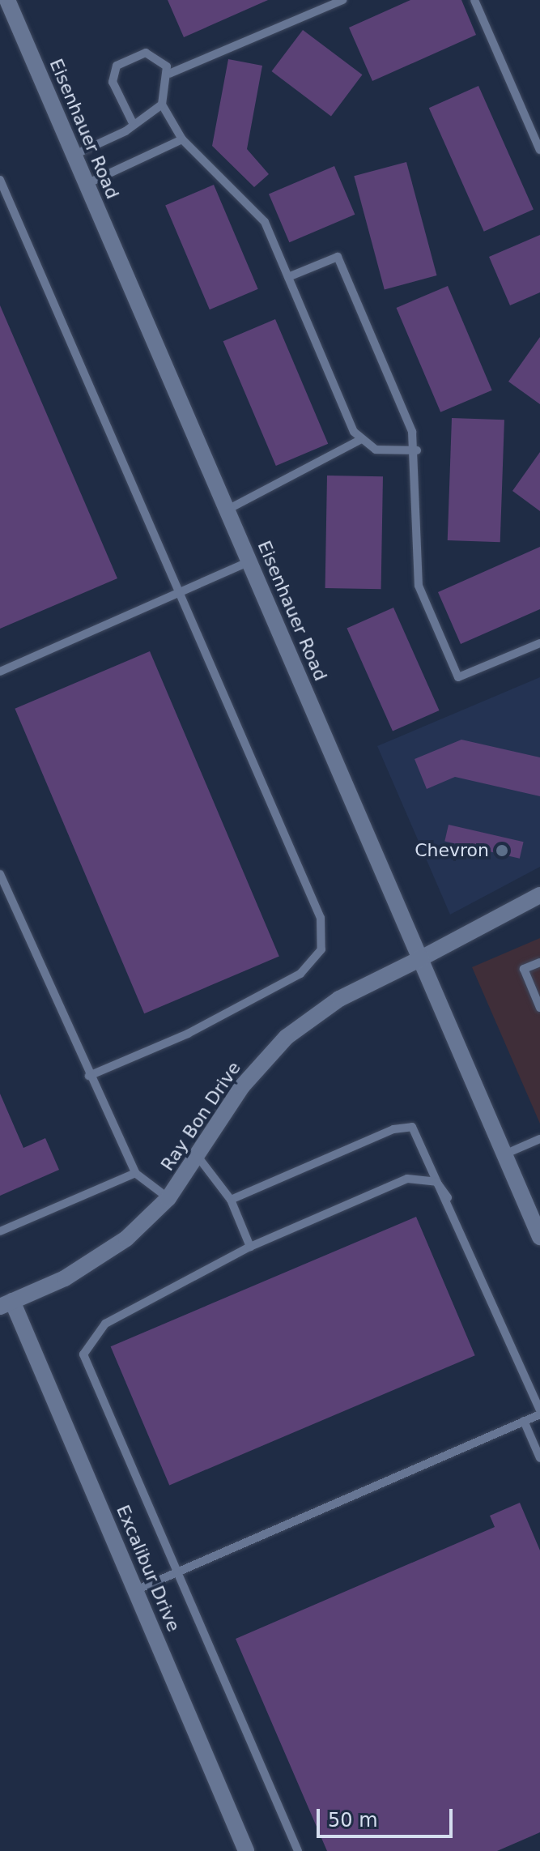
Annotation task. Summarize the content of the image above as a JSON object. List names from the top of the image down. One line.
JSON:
{"streets":{"main road":["Eisenhauer Road","Ray Bon Drive","Excalibur Drive"]},"crossings":[["Eisenhauer Road","Ray Bon Drive"],["Ray Bon Drive","Excalibur Drive"]],"places":["Chevron"],"scale_bar":"50 m"}
